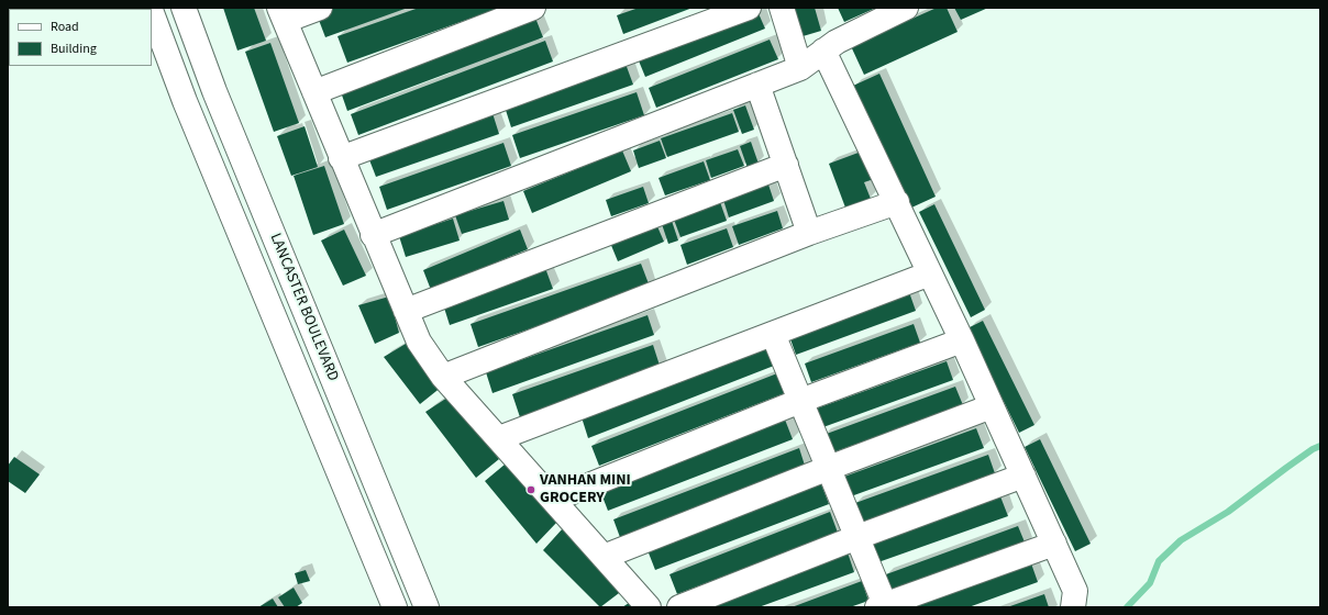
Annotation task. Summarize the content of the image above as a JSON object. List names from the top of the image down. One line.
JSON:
{"streets":{"street":["LANCASTER BOULEVARD"]},"places":["VANHAN MINI GROCERY"],"legend":["Road","Building"]}
